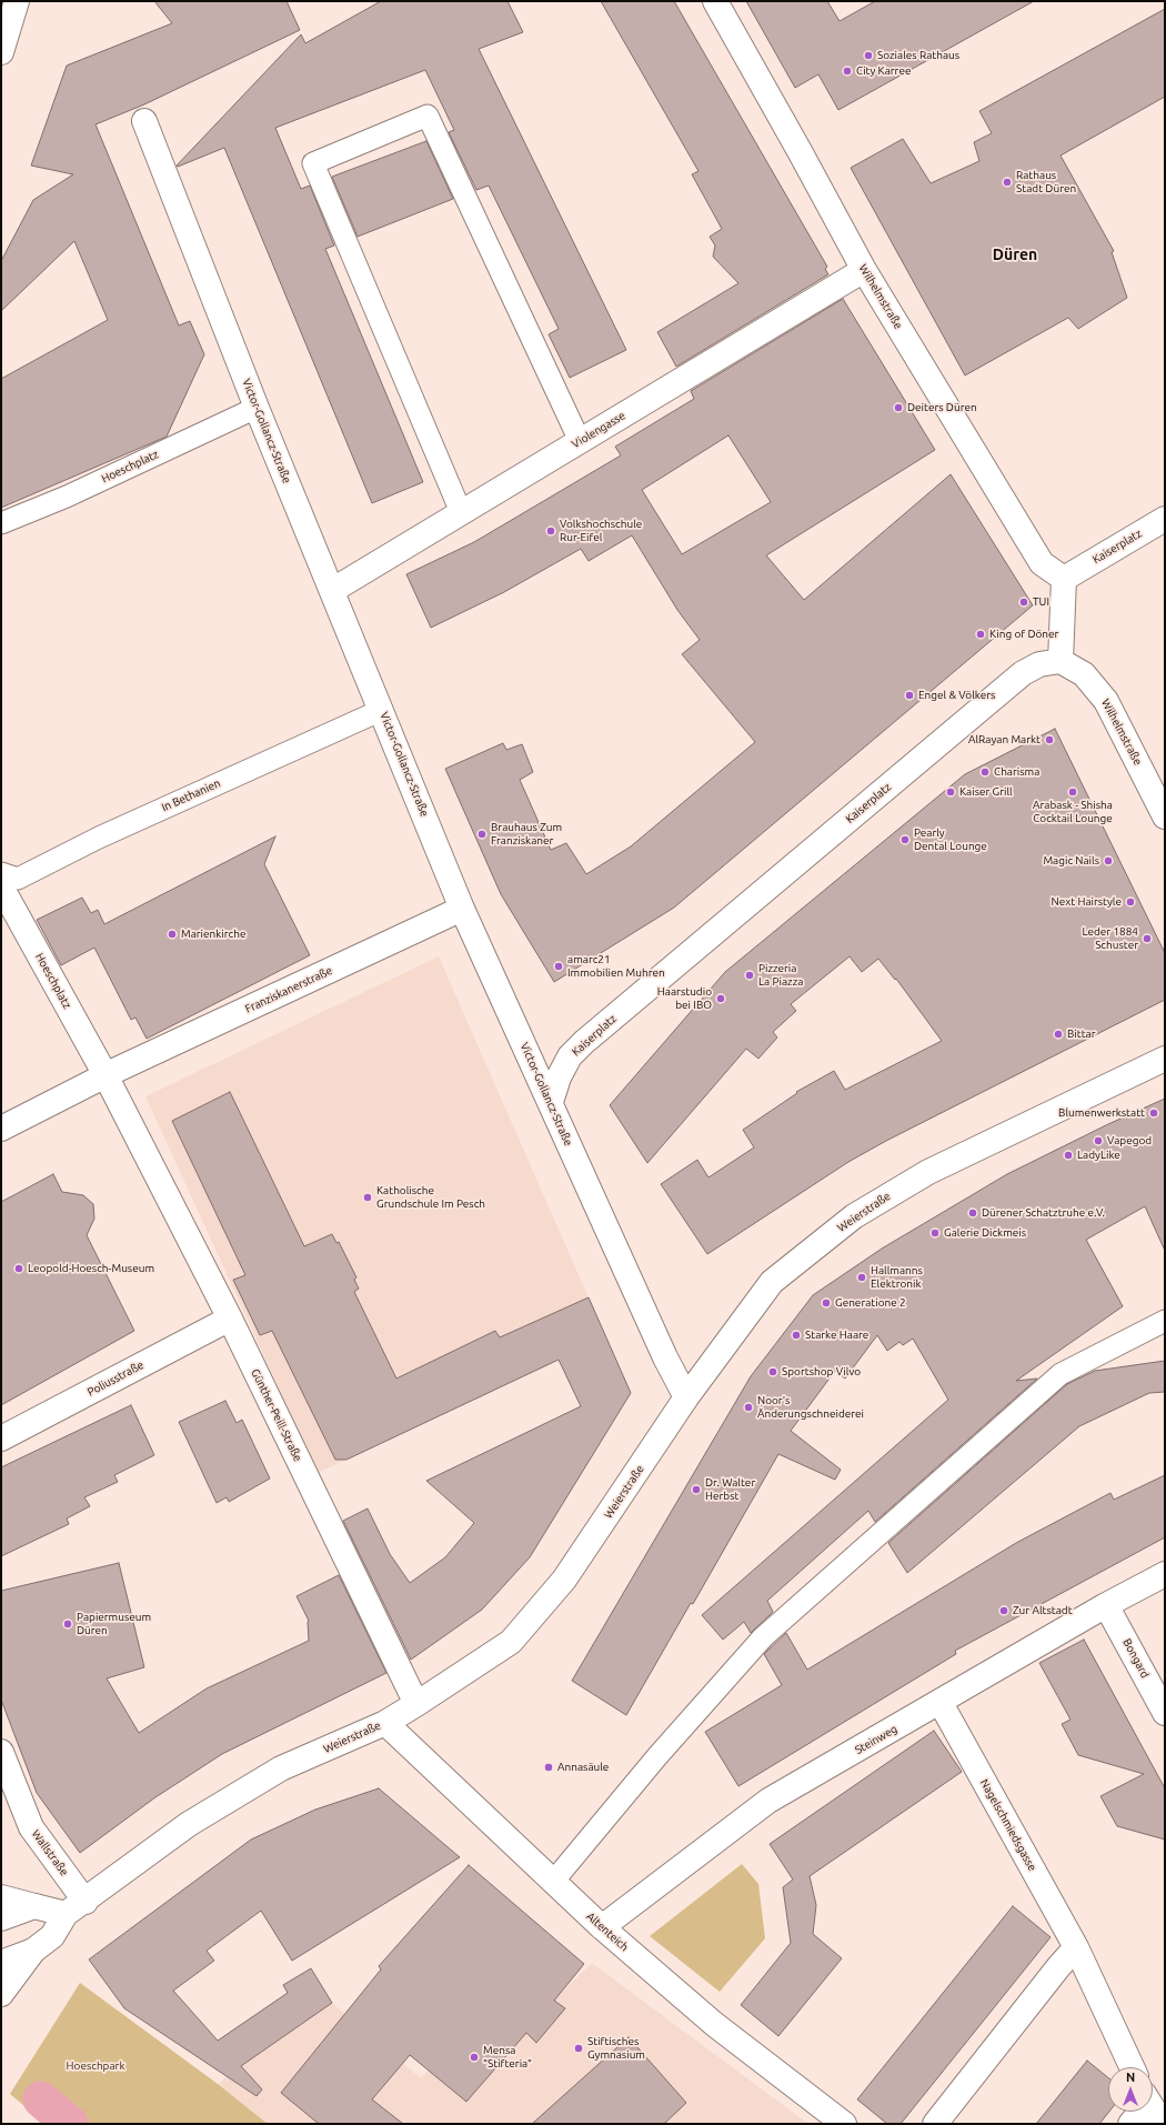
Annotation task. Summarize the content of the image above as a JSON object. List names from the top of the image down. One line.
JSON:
{"streets":{"street":["Wilhelmstraße","Violengasse","Victor-Gollancz-Straße","Hoeschplatz","Kaiserplatz","Franziskanerstraße","Weierstraße","Poliusstraße","Günther-Peill-Straße","Bongard","Steinweg","Nagelschmiedsgasse","Wallstraße","Altenteich"],"lane":["In Bethanien"]},"crossings":[["Wilhelmstraße","Violengasse"],["Wilhelmstraße","Kaiserplatz"],["Violengasse","Victor-Gollancz-Straße"],["Victor-Gollancz-Straße","Hoeschplatz"],["Victor-Gollancz-Straße","Kaiserplatz"],["Victor-Gollancz-Straße","In Bethanien"],["Victor-Gollancz-Straße","Franziskanerstraße"],["Victor-Gollancz-Straße","Weierstraße"],["Hoeschplatz","Franziskanerstraße"],["Hoeschplatz","Günther-Peill-Straße"],["Weierstraße","Günther-Peill-Straße"],["Weierstraße","Wallstraße"],["Weierstraße","Altenteich"],["Poliusstraße","Günther-Peill-Straße"],["Bongard","Steinweg"],["Steinweg","Nagelschmiedsgasse"],["Steinweg","Altenteich"]],"districts":["Düren"],"parks":["Hoeschpark"],"places":["Soziales Rathaus","City Karree","Rathaus Stadt Düren","Deiters Düren","Volkshochschule Rur-Eifel","TUI","King of Döner","Engel & Völkers","AlRayan Markt","Charisma","Kaiser Grill","Arabask - Shisha Cocktail Lounge","Brauhaus Zum Franziskaner","Pearly Dental Lounge","Magic Nails","Next Hairstyle","Marienkirche","Leder 1884 Schuster","amarc21 Immobilien Muhren","Pizzeria La Piazza","Haarstudio bei IBO","Bittar","Blumenwerkstatt","Vapegod","LadyLike","Katholische Grundschule Im Pesch","Dürener Schatztruhe e.V.","Galerie Dickmeis","Leopold-Hoesch-Museum","Hallmanns Elektronik","Generatione 2","Starke Haare","Sportshop Vilvo","Noor's Änderungschneiderei","Dr. Walter Herbst","Zur Altstadt","Papiermuseum Düren","Annasäule","Stiftisches Gymnasium","Mensa \"Stifteria\""],"north":"top"}
